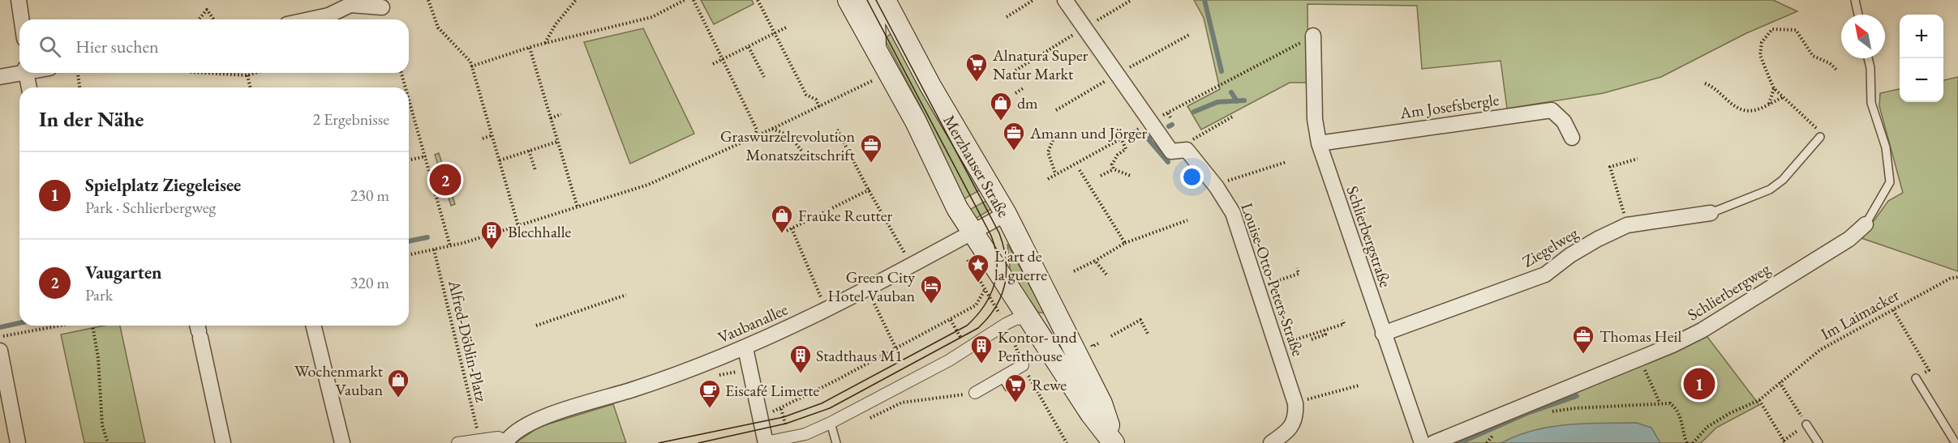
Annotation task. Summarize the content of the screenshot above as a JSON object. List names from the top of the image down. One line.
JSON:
{"streets":{"main road":["Merzhauser Straße"],"street":["Am Josefsbergle","Schlierbergstraße","Ziegelweg","Louise-Otto-Peters-Straße","Schlierbergweg","Vaubanallee"],"path":["Im Laimacker","Alfred-Döblin-Platz"]},"crossings":[["Am Josefsbergle","Schlierbergstraße"],["Merzhauser Straße","Vaubanallee"],["Schlierbergstraße","Ziegelweg"],["Vaubanallee","Alfred-Döblin-Platz"]],"places":{"supermarket":["Alnatura Super Natur Markt","Rewe"],"shop":["dm","Frauke Reutter","Wochenmarkt Vauban"],"office":["Amann und Jörger","Graswurzelrevolution Monatszeitschrift","Thomas Heil"],"building":["Blechhalle","Kontor- und Penthouse","Stadthaus M1"],"place":["L'art de la guerre"],"hotel":["Green City Hotel Vauban"],"cafe":["Eiscafé Limette"]},"north":"top left","page":{"map_buttons":["+","−"],"search":"Hier suchen","heading":["In der Nähe","2 Ergebnisse"],"list":[{"mark":"1","name":"Spielplatz Ziegeleisee","note":"Park · Schlierbergweg","value":"230 m"},{"mark":"2","name":"Vaugarten","note":"Park","value":"320 m"}],"pins":["2","1"]}}
